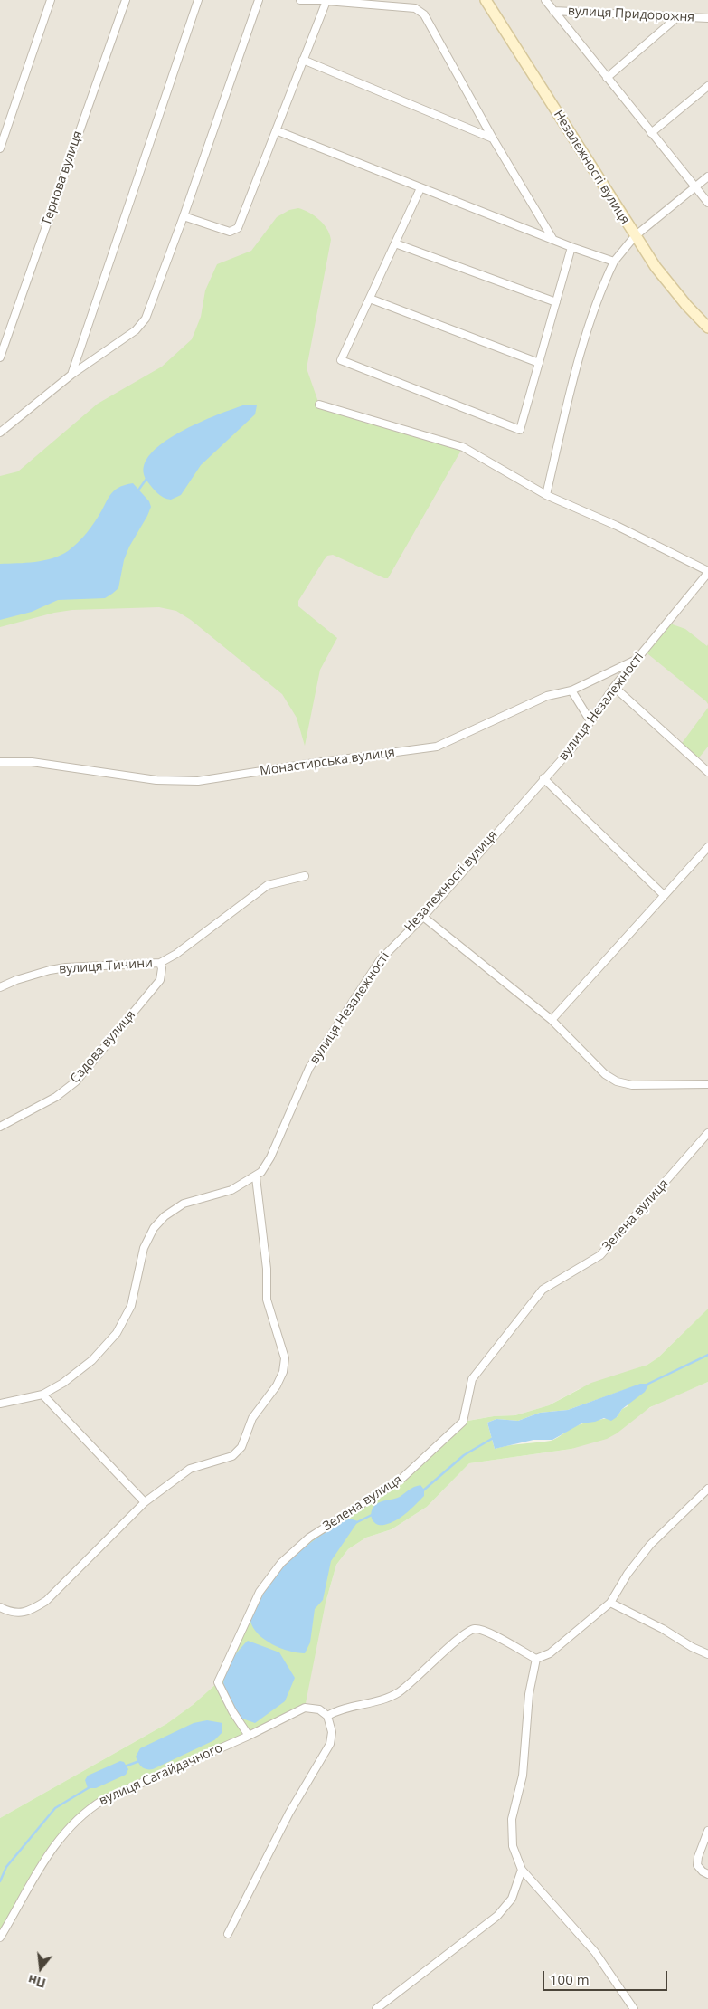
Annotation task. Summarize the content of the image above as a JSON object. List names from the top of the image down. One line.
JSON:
{"streets":{"street":["вулиця Придорожня","Незалежності вулиця","Тернова вулиця","Монастирська вулиця","вулиця Тичини","Садова вулиця","Зелена вулиця","вулиця Сагайдачного"]},"crossings":[["Незалежності вулиця","Монастирська вулиця"],["вулиця Тичини","Садова вулиця"],["Зелена вулиця","вулиця Сагайдачного"]],"scale_bar":"100 m","north":"bottom"}
